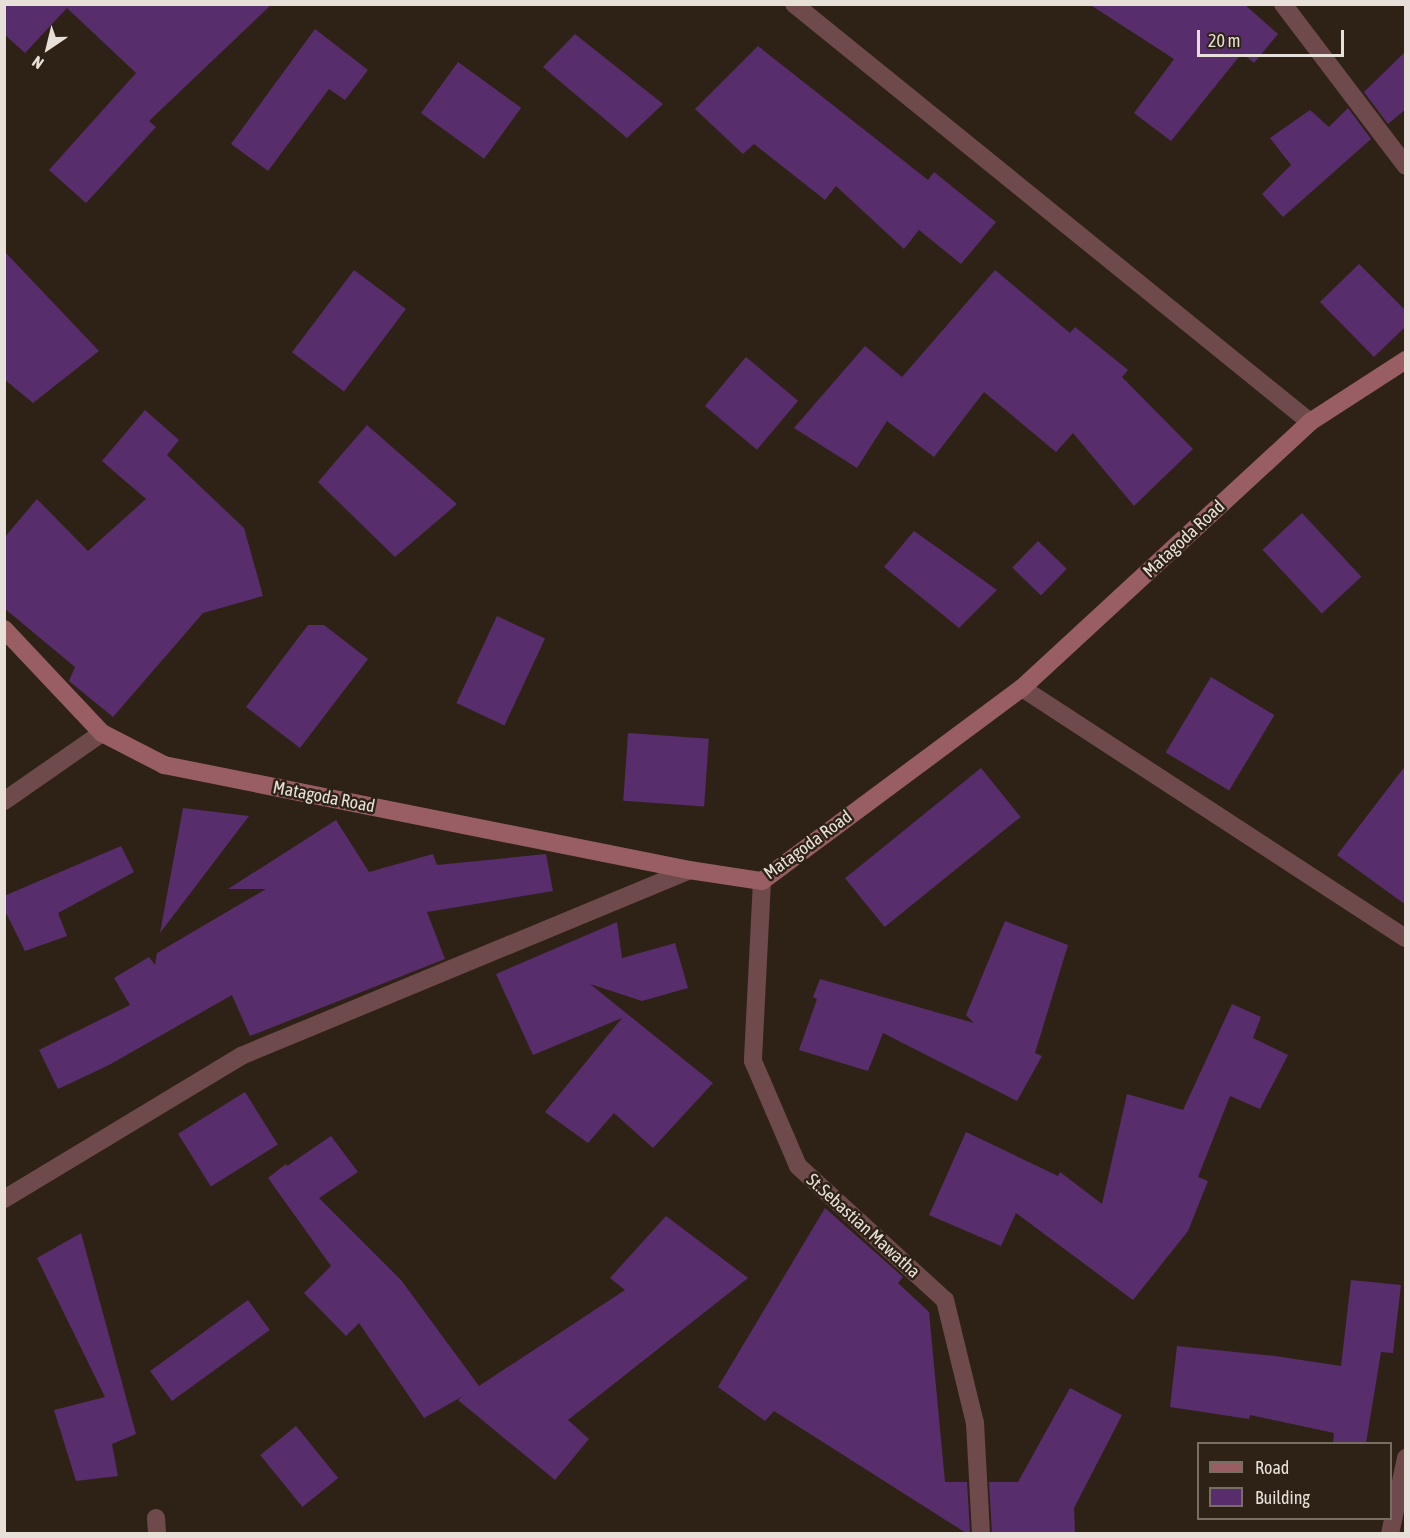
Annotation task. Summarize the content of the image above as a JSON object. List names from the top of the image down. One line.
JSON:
{"streets":{"street":["Matagoda Road","St.Sebastian Mawatha"]},"crossings":[["Matagoda Road","St.Sebastian Mawatha"]],"legend":["Road","Building"],"scale_bar":"20 m","north":"bottom left"}
